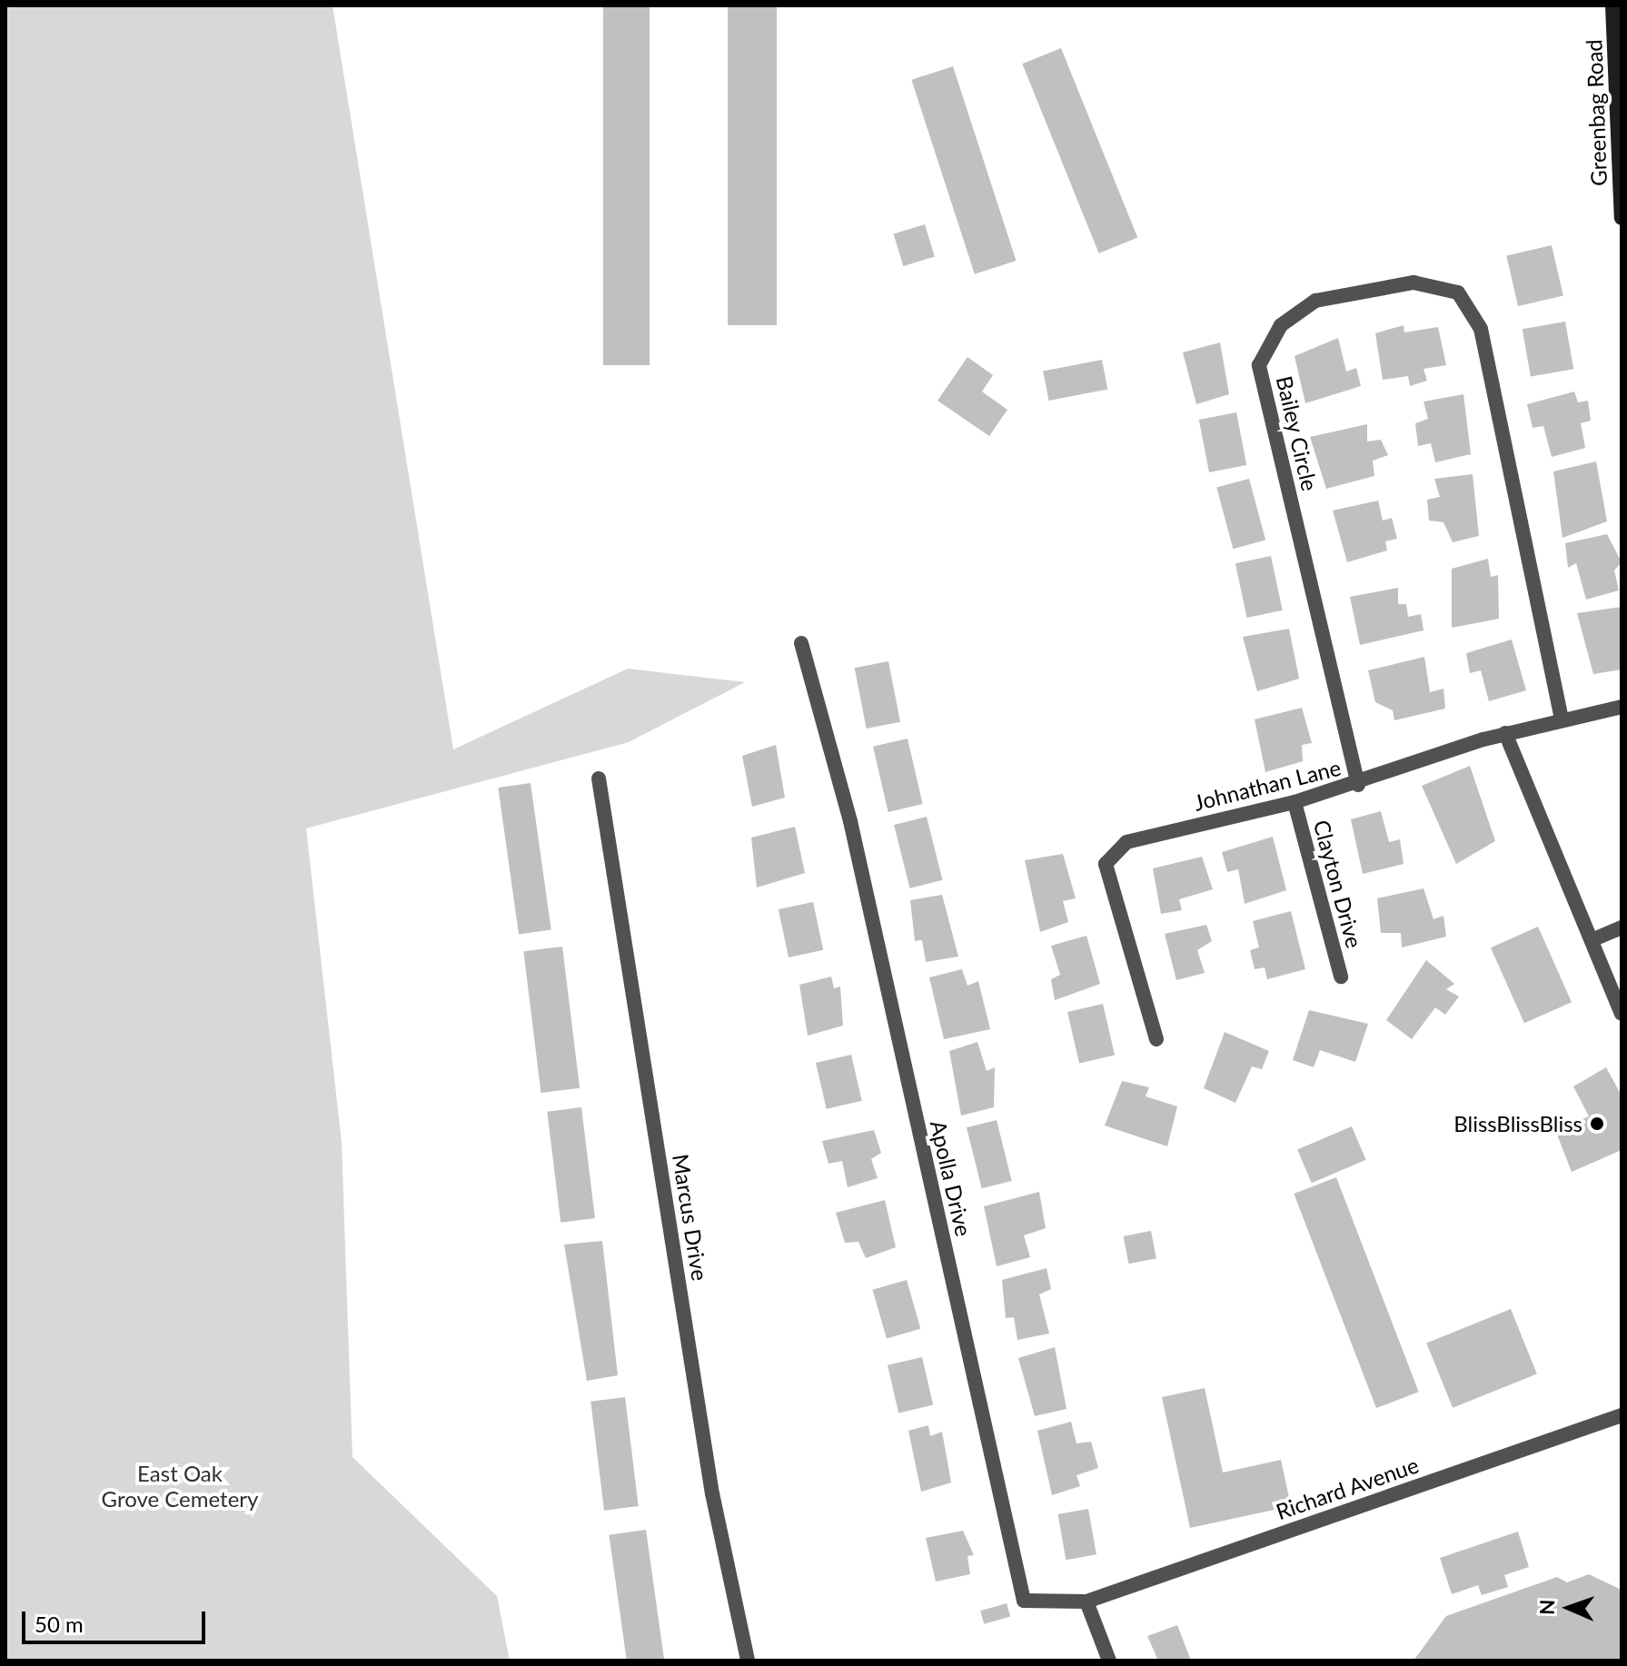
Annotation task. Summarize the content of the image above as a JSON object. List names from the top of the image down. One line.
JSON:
{"streets":{"main road":["Greenbag Road"],"street":["Bailey Circle","Johnathan Lane","Clayton Drive","Apolla Drive","Marcus Drive","Richard Avenue"]},"crossings":[["Bailey Circle","Johnathan Lane"],["Johnathan Lane","Clayton Drive"],["Apolla Drive","Richard Avenue"]],"parks":["East Oak Grove Cemetery"],"places":["BlissBlissBliss"],"scale_bar":"50 m","north":"left"}
